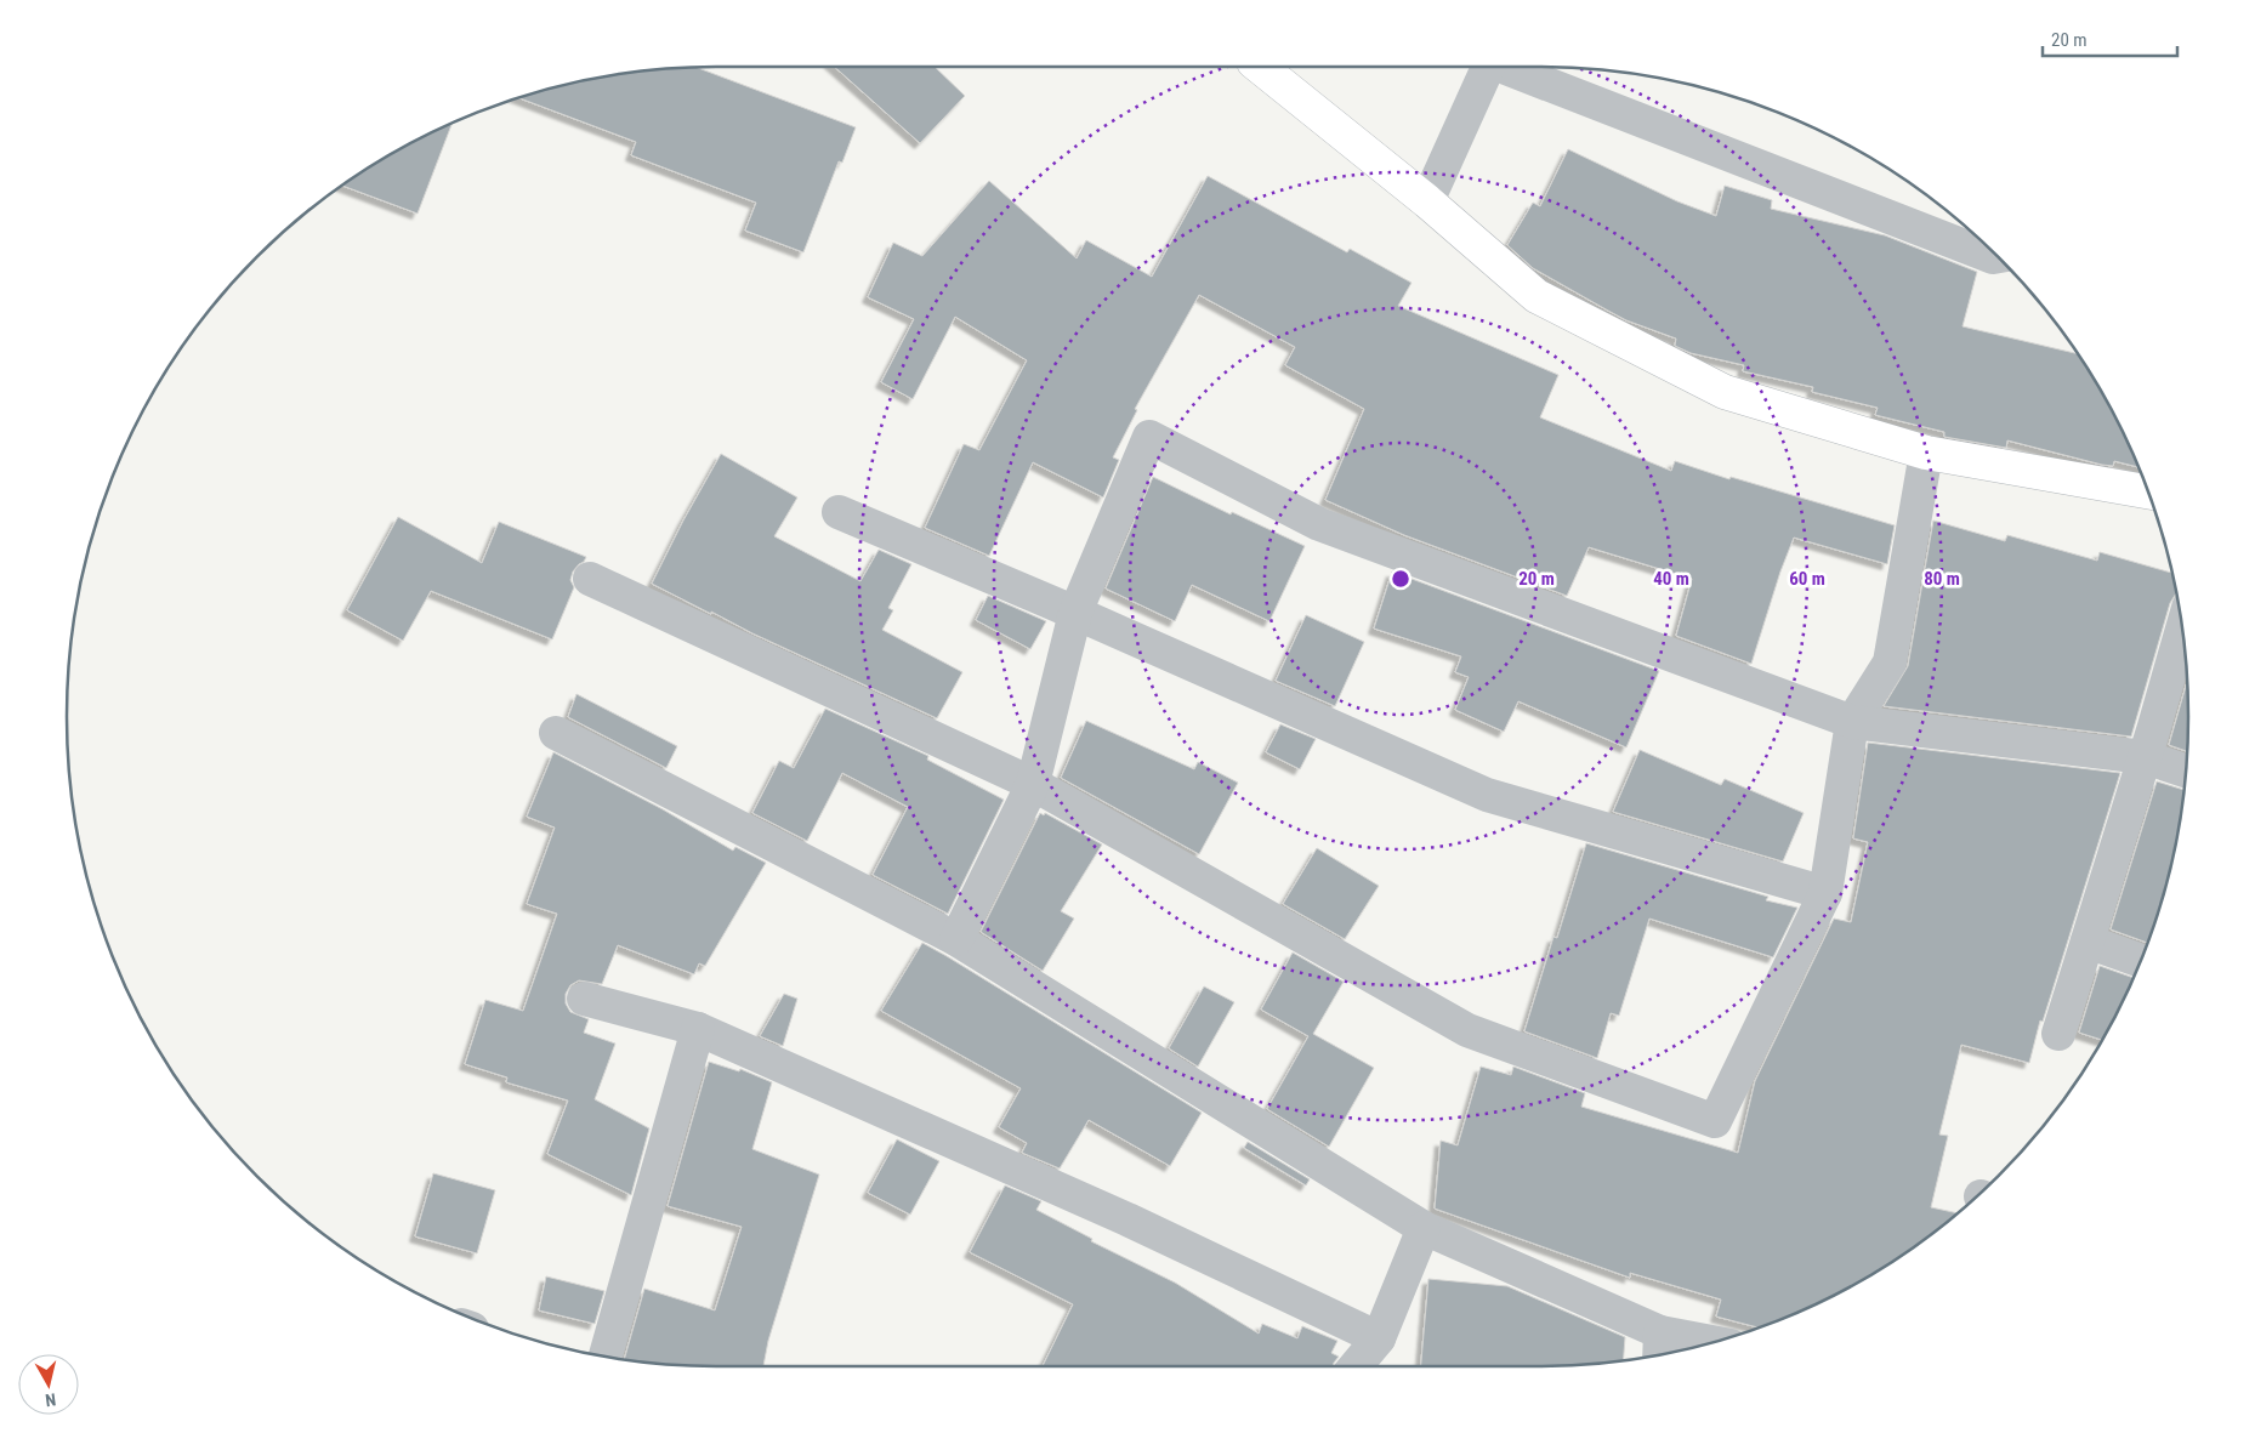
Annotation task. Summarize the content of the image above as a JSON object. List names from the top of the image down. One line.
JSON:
{"scale_bar":"20 m","north":"bottom","rings":["20 m","40 m","60 m","80 m"]}
